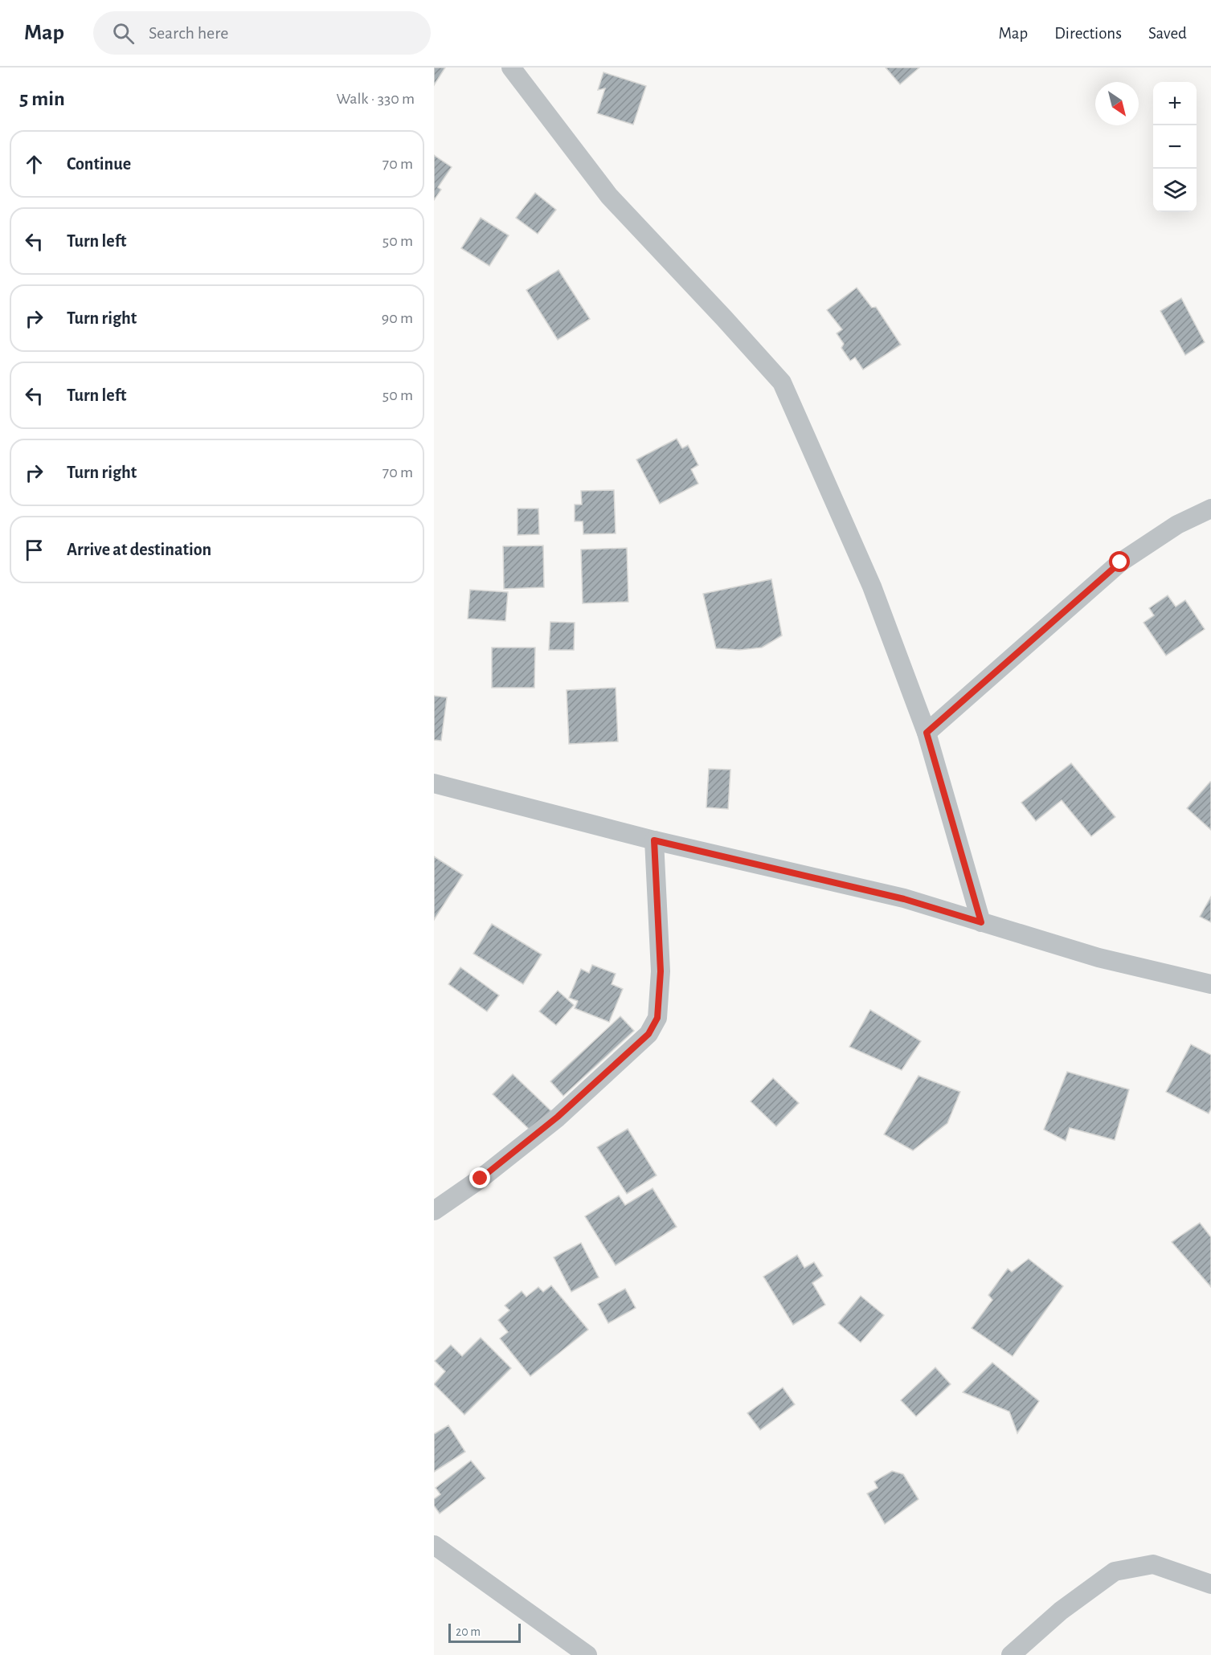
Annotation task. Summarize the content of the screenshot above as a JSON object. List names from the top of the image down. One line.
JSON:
{"scale_bar":"20 m","north":"bottom right","page":{"header":"Map","search":"Search here","nav":["Map","Directions","Saved"],"heading":["5 min","Walk · 330 m"],"map_buttons":["+","−"],"list":[["Continue","70 m"],["Turn left","50 m"],["Turn right","90 m"],["Turn left","50 m"],["Turn right","70 m"],"Arrive at destination"],"scale":"20 m"}}
